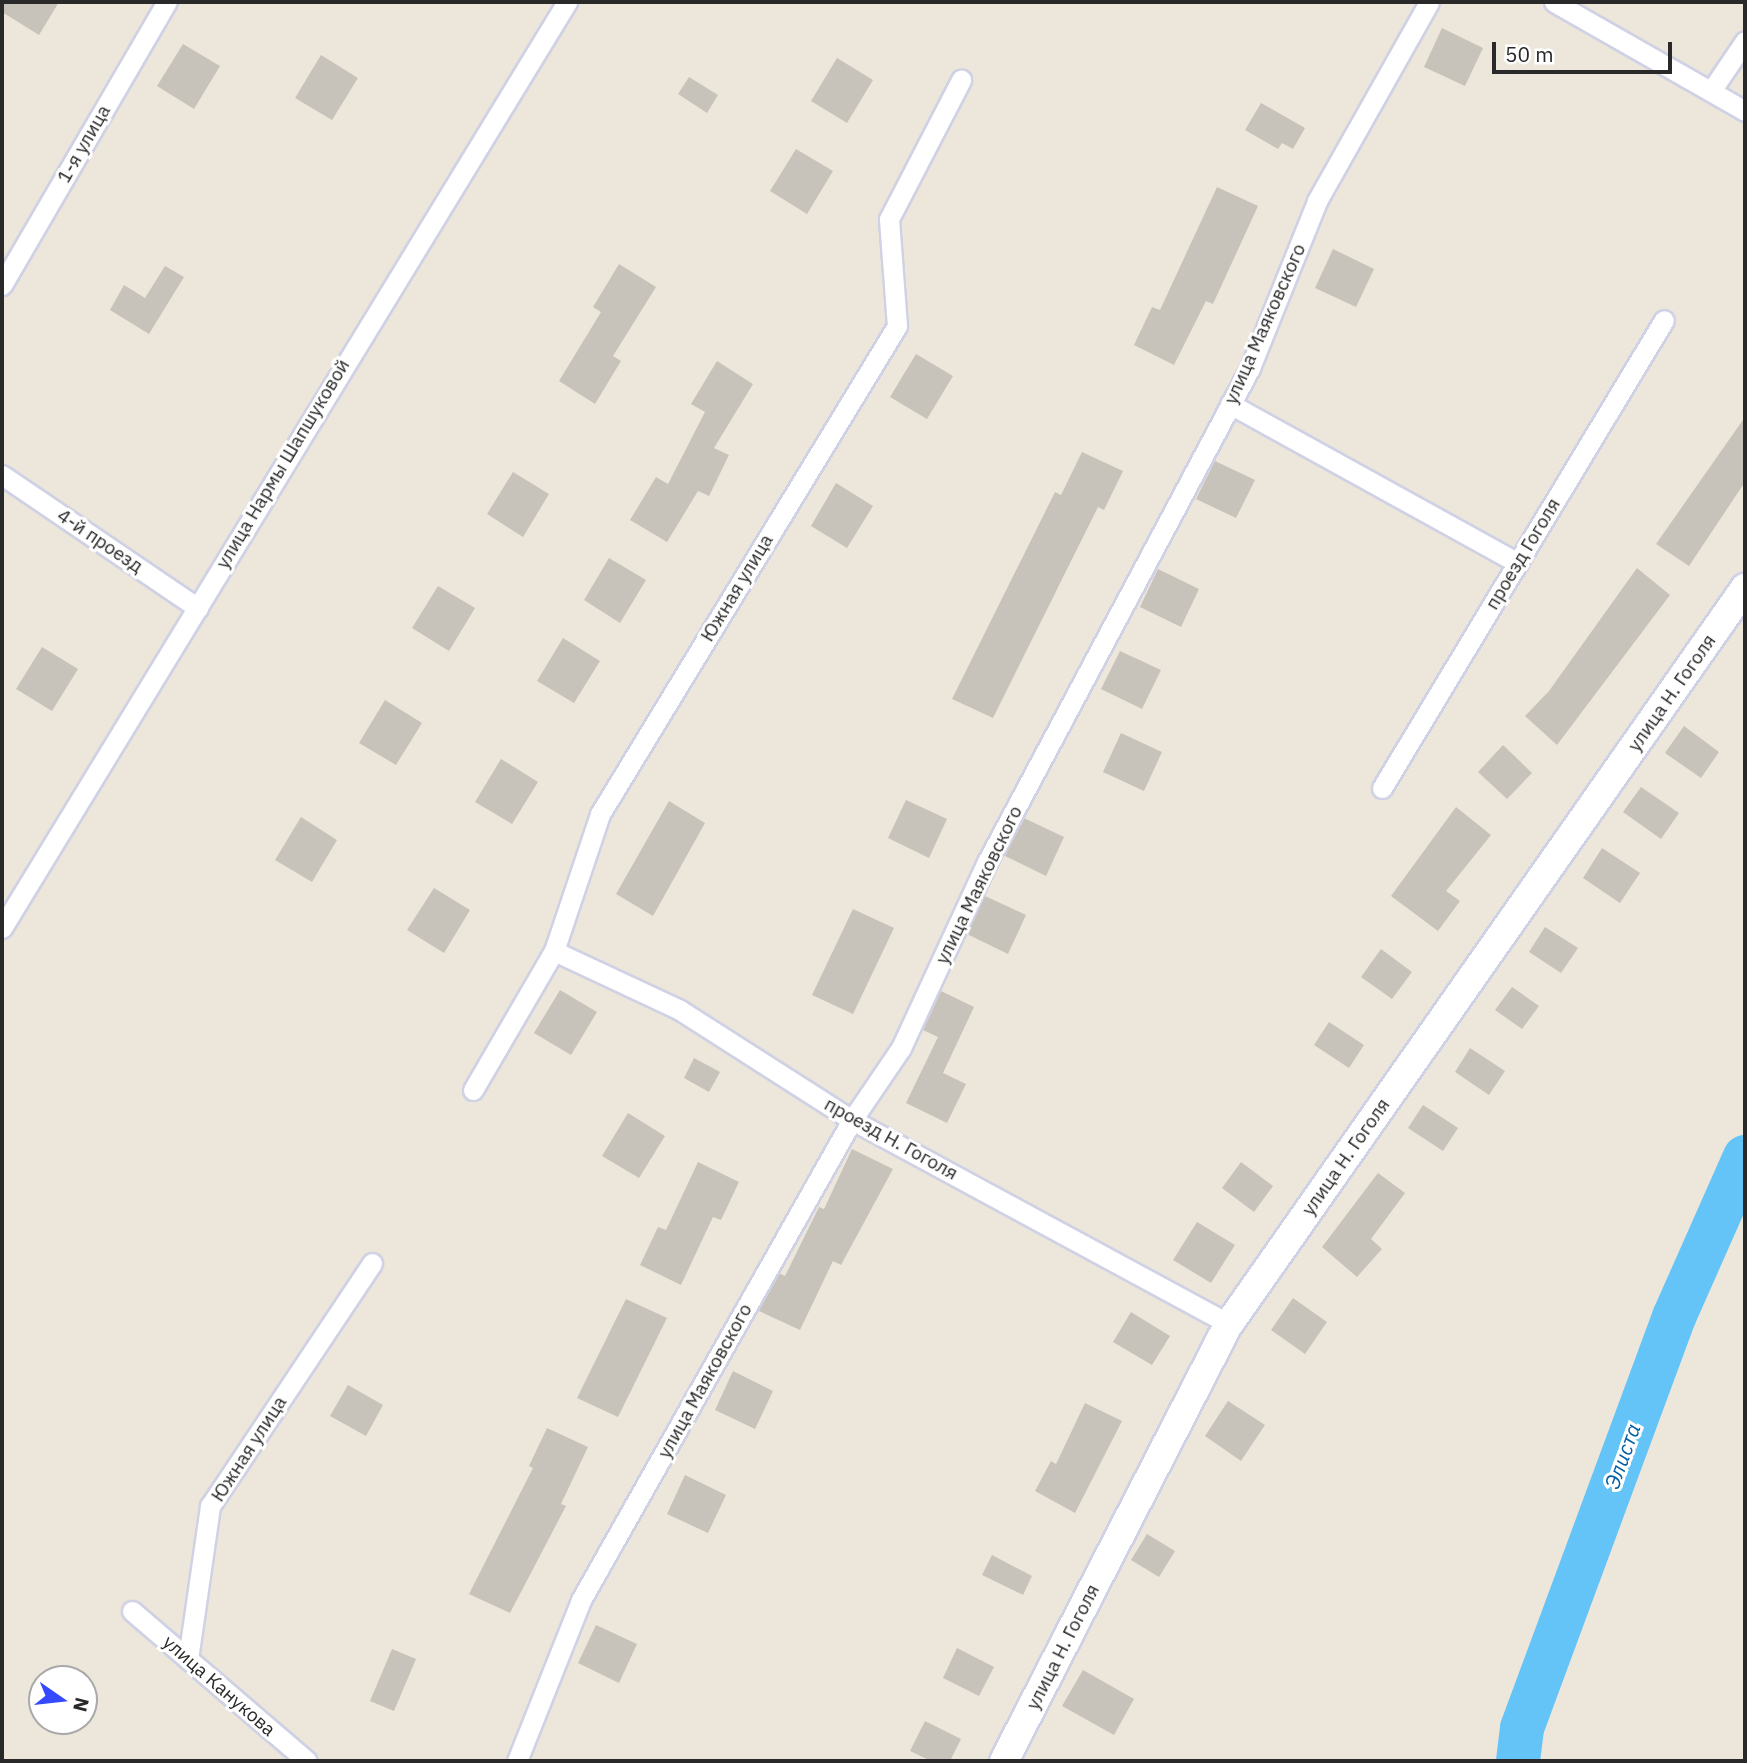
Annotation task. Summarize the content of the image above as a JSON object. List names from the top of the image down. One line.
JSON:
{"streets":{"street":["1-я улица","улица Маяковского","улица Нармы Шапшуковой","4-й проезд","проезд Гоголя","Южная улица","улица Н. Гоголя","проезд Н. Гоголя","улица Канукова"]},"crossings":[["улица Маяковского","проезд Н. Гоголя"],["улица Нармы Шапшуковой","4-й проезд"],["Южная улица","проезд Н. Гоголя"],["Южная улица","улица Канукова"],["улица Н. Гоголя","проезд Н. Гоголя"]],"water":["Элиста"],"scale_bar":"50 m","north":"right"}
